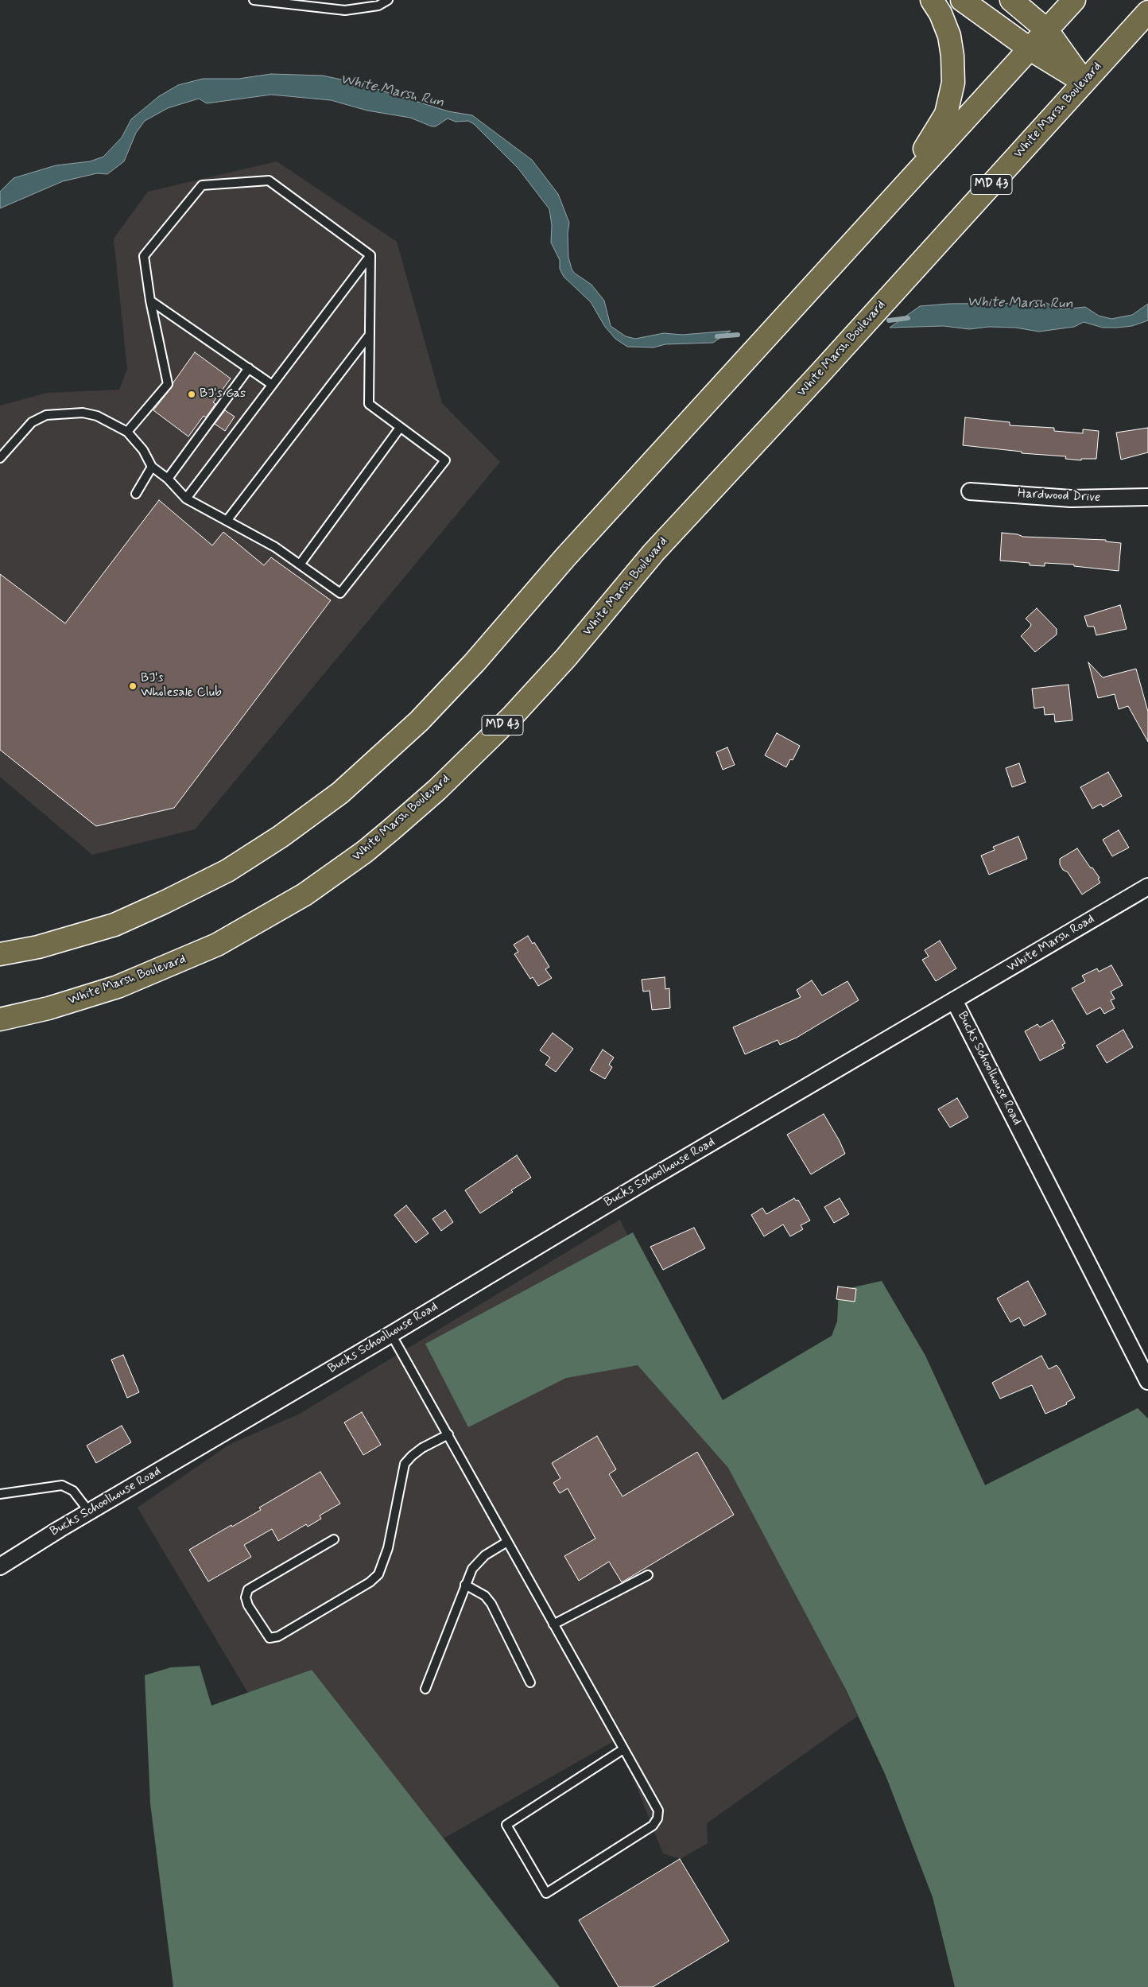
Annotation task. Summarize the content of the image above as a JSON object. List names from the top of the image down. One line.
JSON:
{"streets":{"highway":["White Marsh Boulevard","MD 43"],"street":["Hardwood Drive","White Marsh Road","Bucks Schoolhouse Road"]},"crossings":[["White Marsh Road","Bucks Schoolhouse Road"]],"water":["White Marsh Run"],"places":["BJ's Gas","BJ's Wholesale Club"]}
